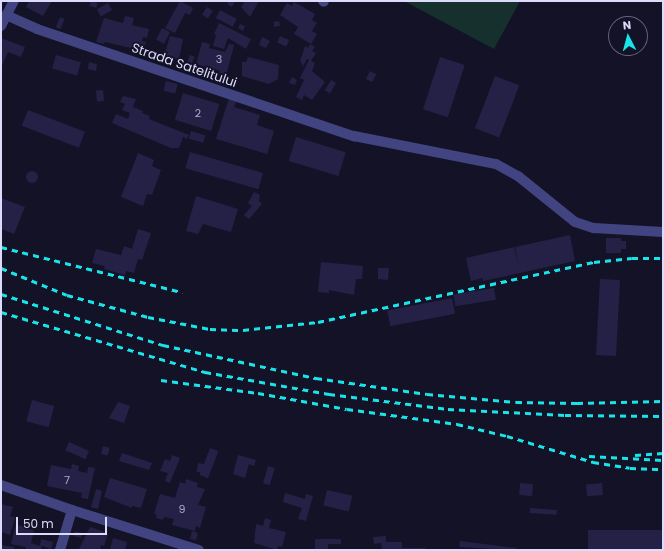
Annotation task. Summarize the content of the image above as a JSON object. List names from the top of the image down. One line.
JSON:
{"streets":{"street":["Strada Satelitului"]},"house_numbers":["3","2","7","9"],"scale_bar":"50 m","north":"top"}
